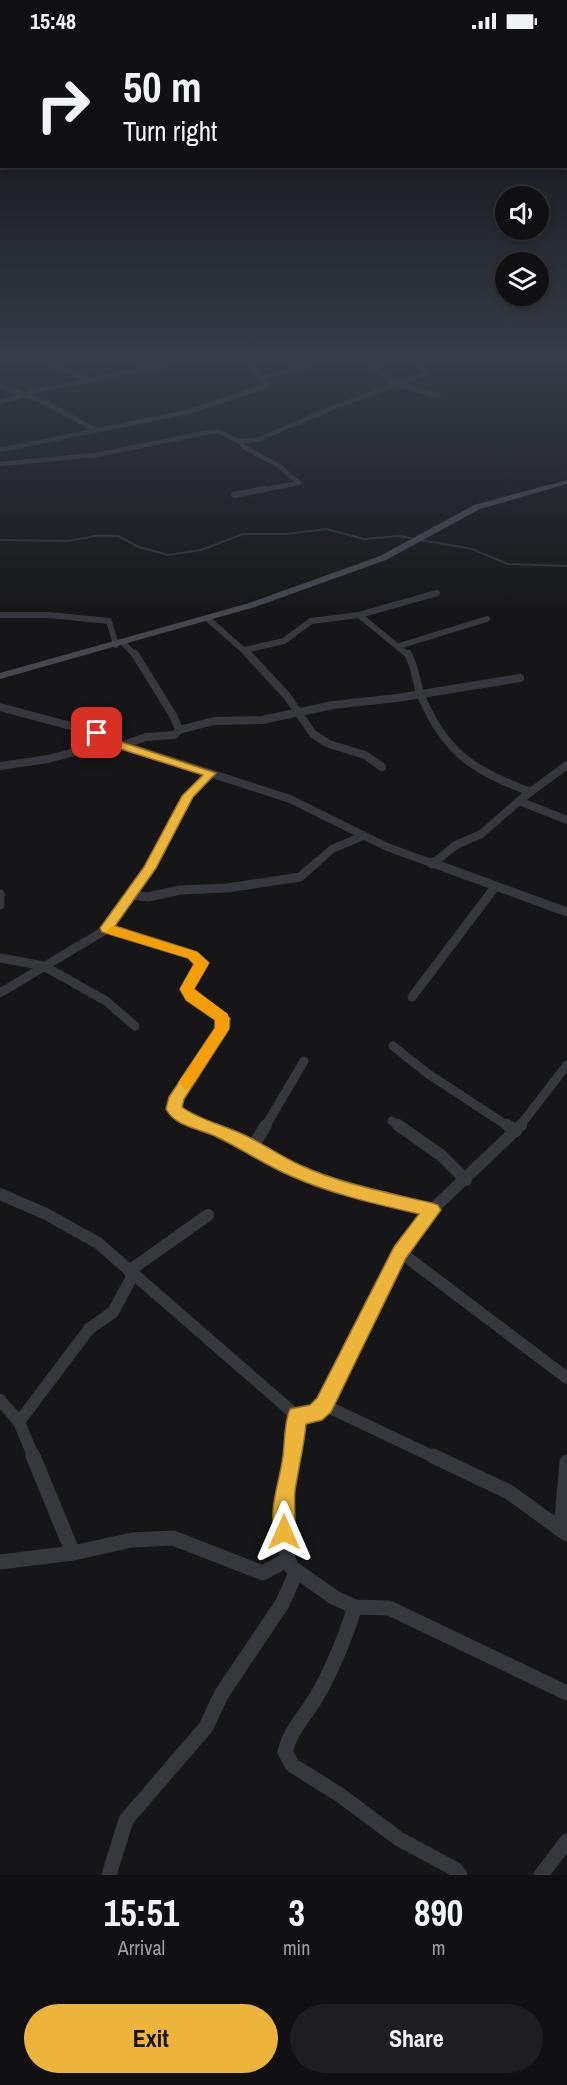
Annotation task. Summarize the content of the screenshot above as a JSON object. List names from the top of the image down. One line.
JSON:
{"page":{"status":"15:48","turn":["50 m","Turn right"],"eta":["15:51","Arrival","3","min","890","m"],"buttons":["Exit","Share"]}}
